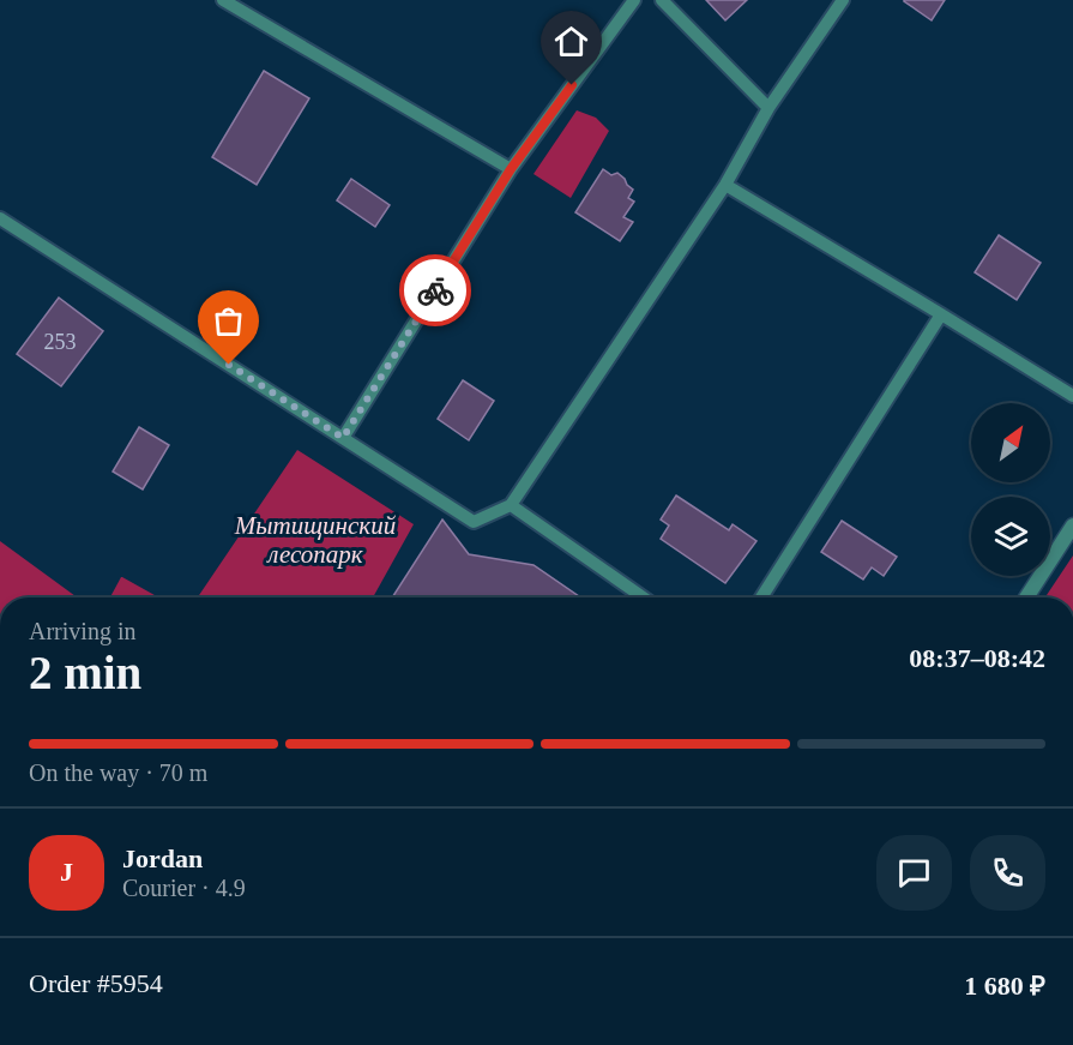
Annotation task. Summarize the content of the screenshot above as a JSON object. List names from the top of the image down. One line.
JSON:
{"parks":["Мытищинский лесопарк"],"house_numbers":["253"],"north":"top right","page":{"heading":["2 min","Arriving in","08:37–08:42"],"panel":["Jordan","Courier · 4.9","Order #5954","1 680 ₽"],"bar":"On the way · 70 m","round":"J"}}
